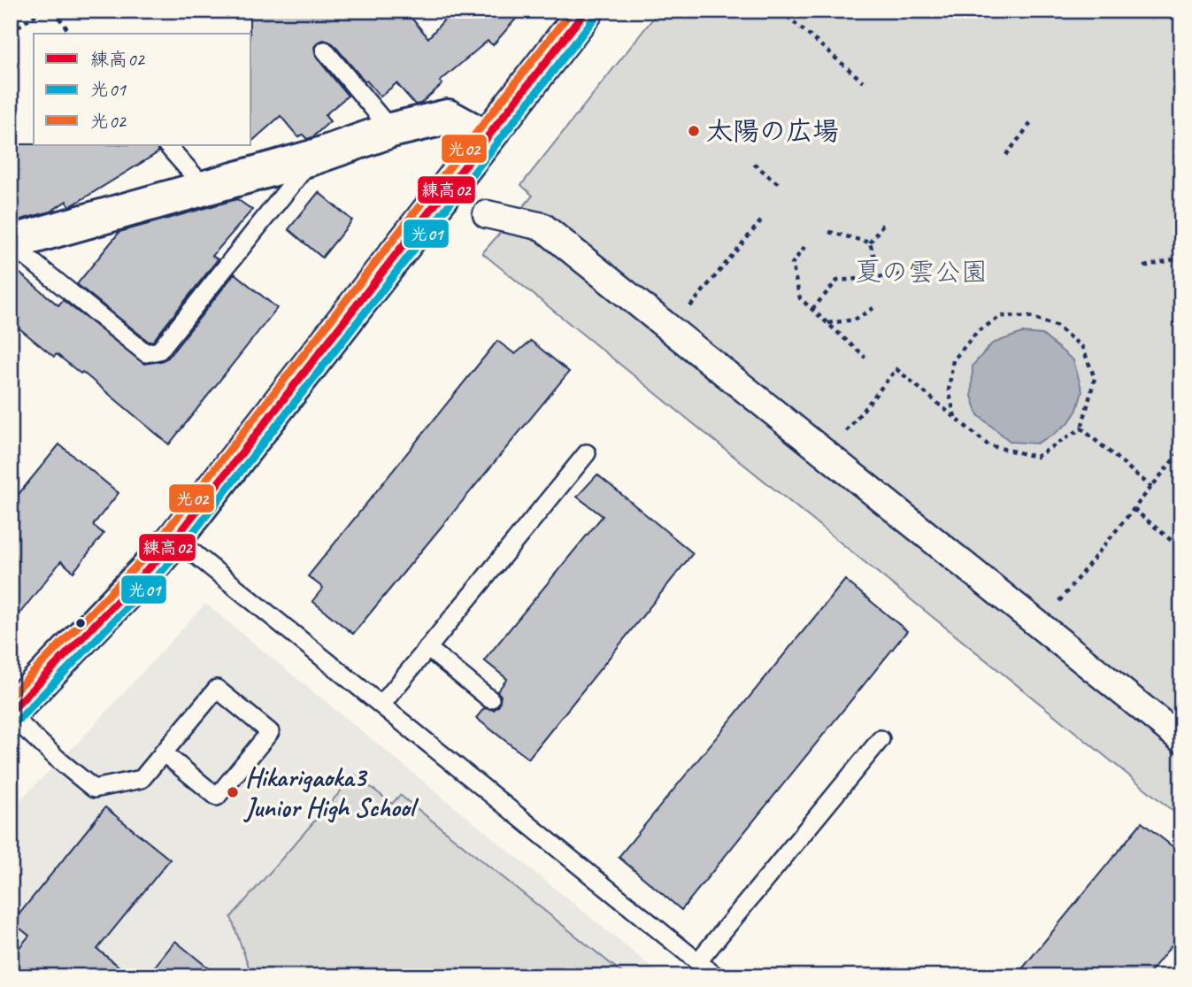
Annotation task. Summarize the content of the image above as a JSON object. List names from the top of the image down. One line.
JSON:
{"parks":["夏の雲公園"],"places":["太陽の広場","Hikarigaoka3 Junior High School"],"lines":["transit line 練高02","transit line 光02","transit line 光01"],"legend":["練高02","光01","光02"]}
